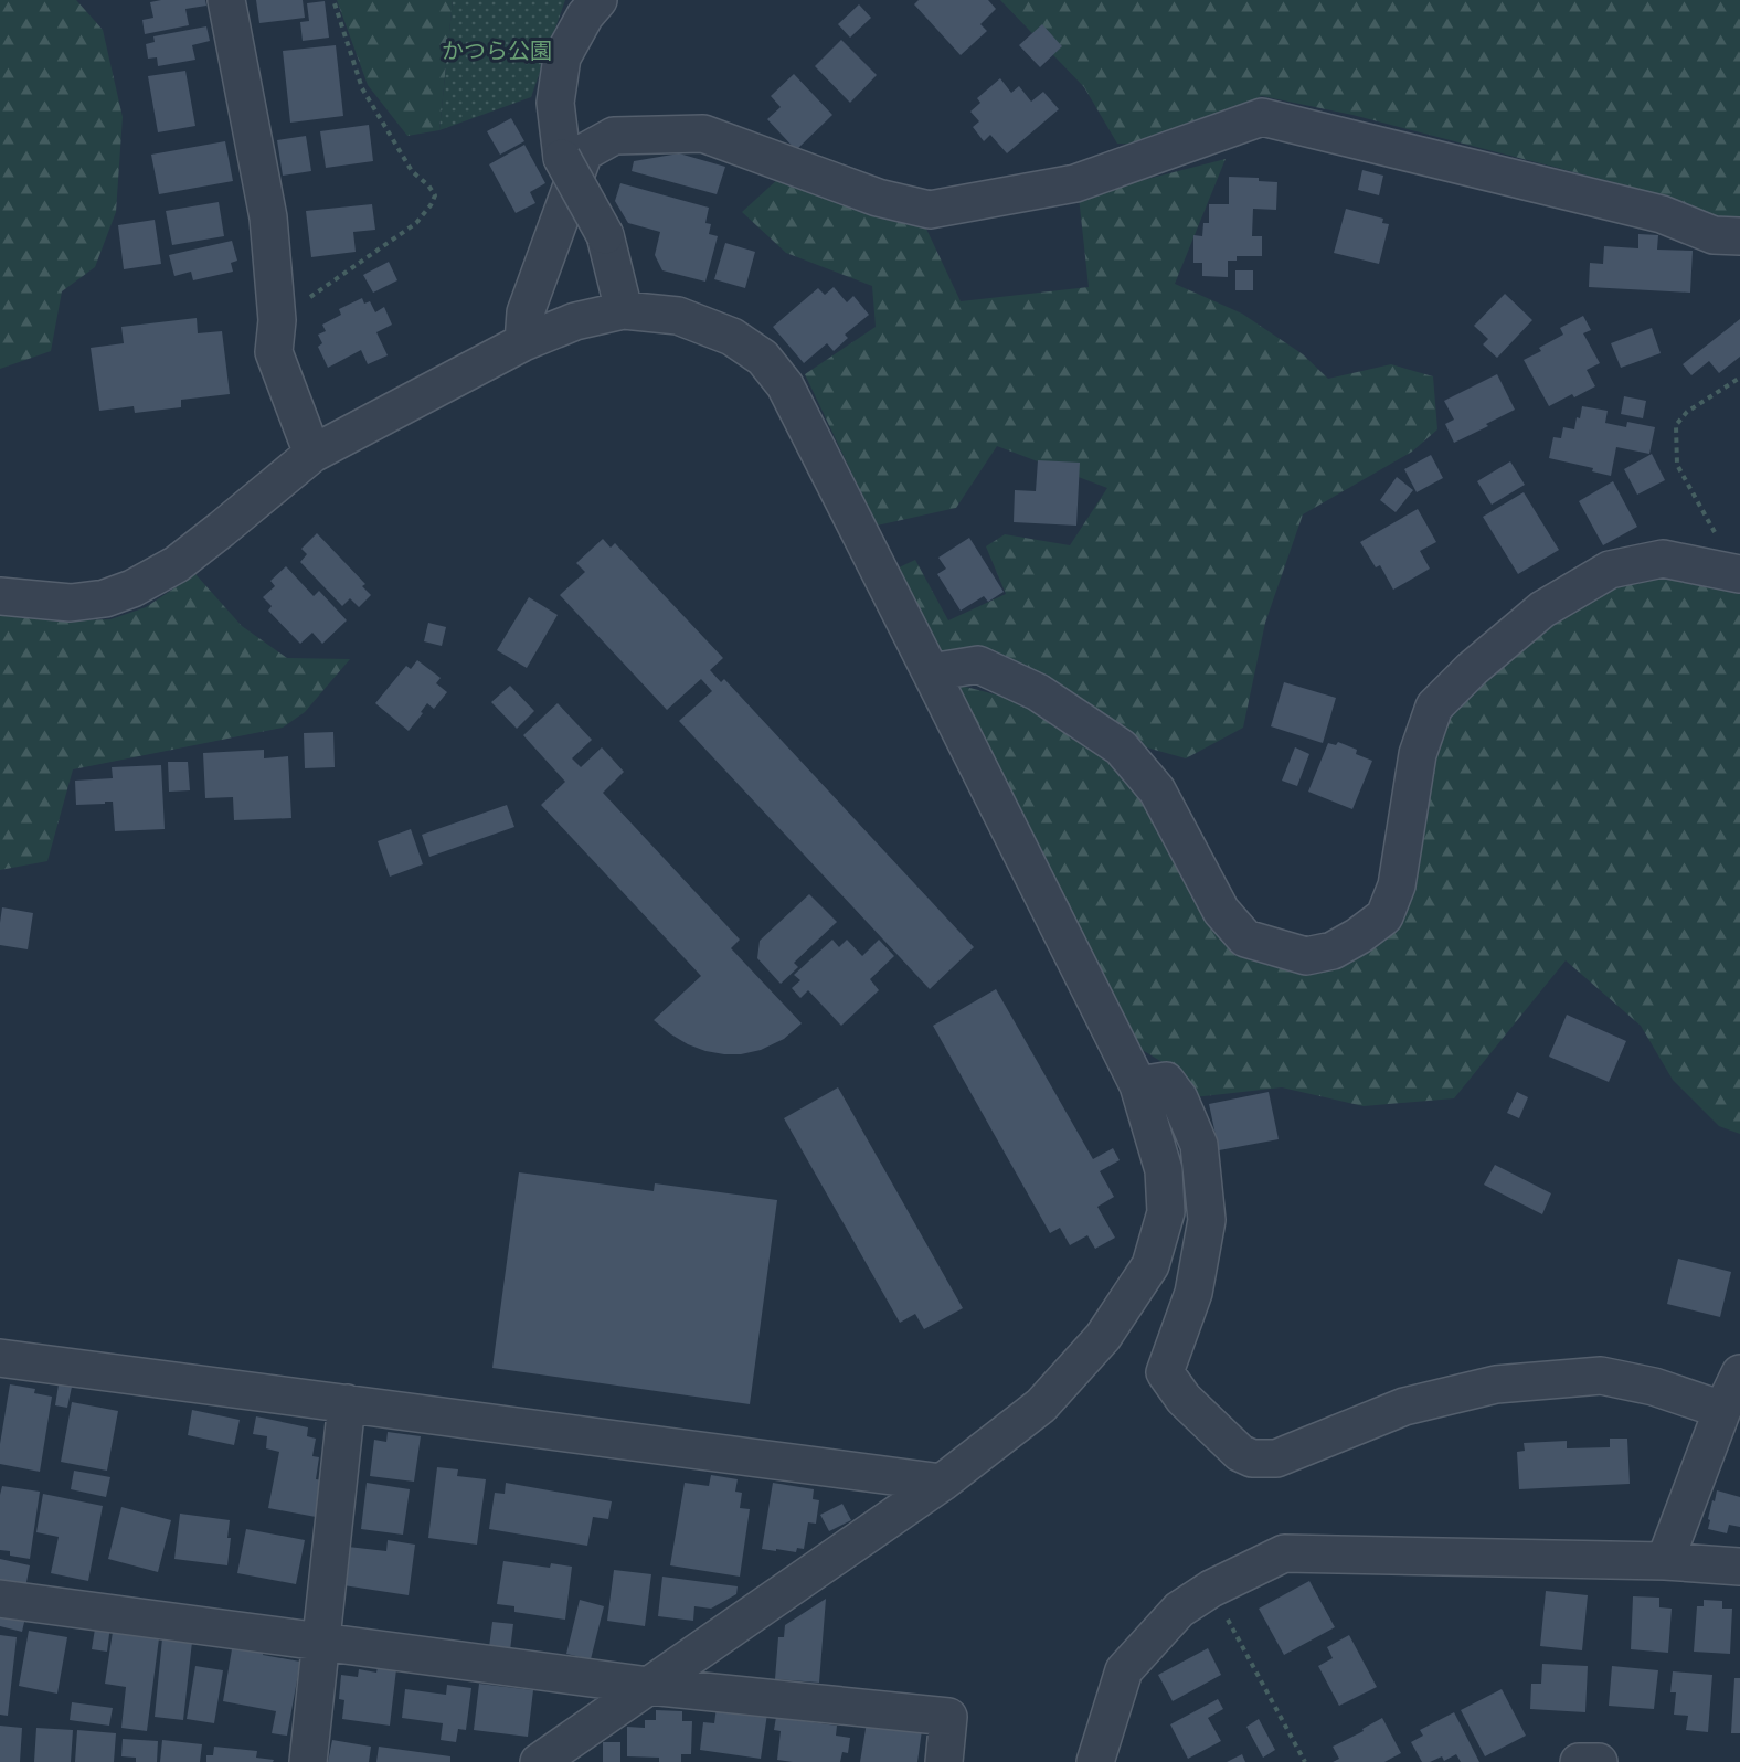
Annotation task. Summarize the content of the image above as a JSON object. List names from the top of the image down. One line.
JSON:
{"parks":["かつら公園"]}
